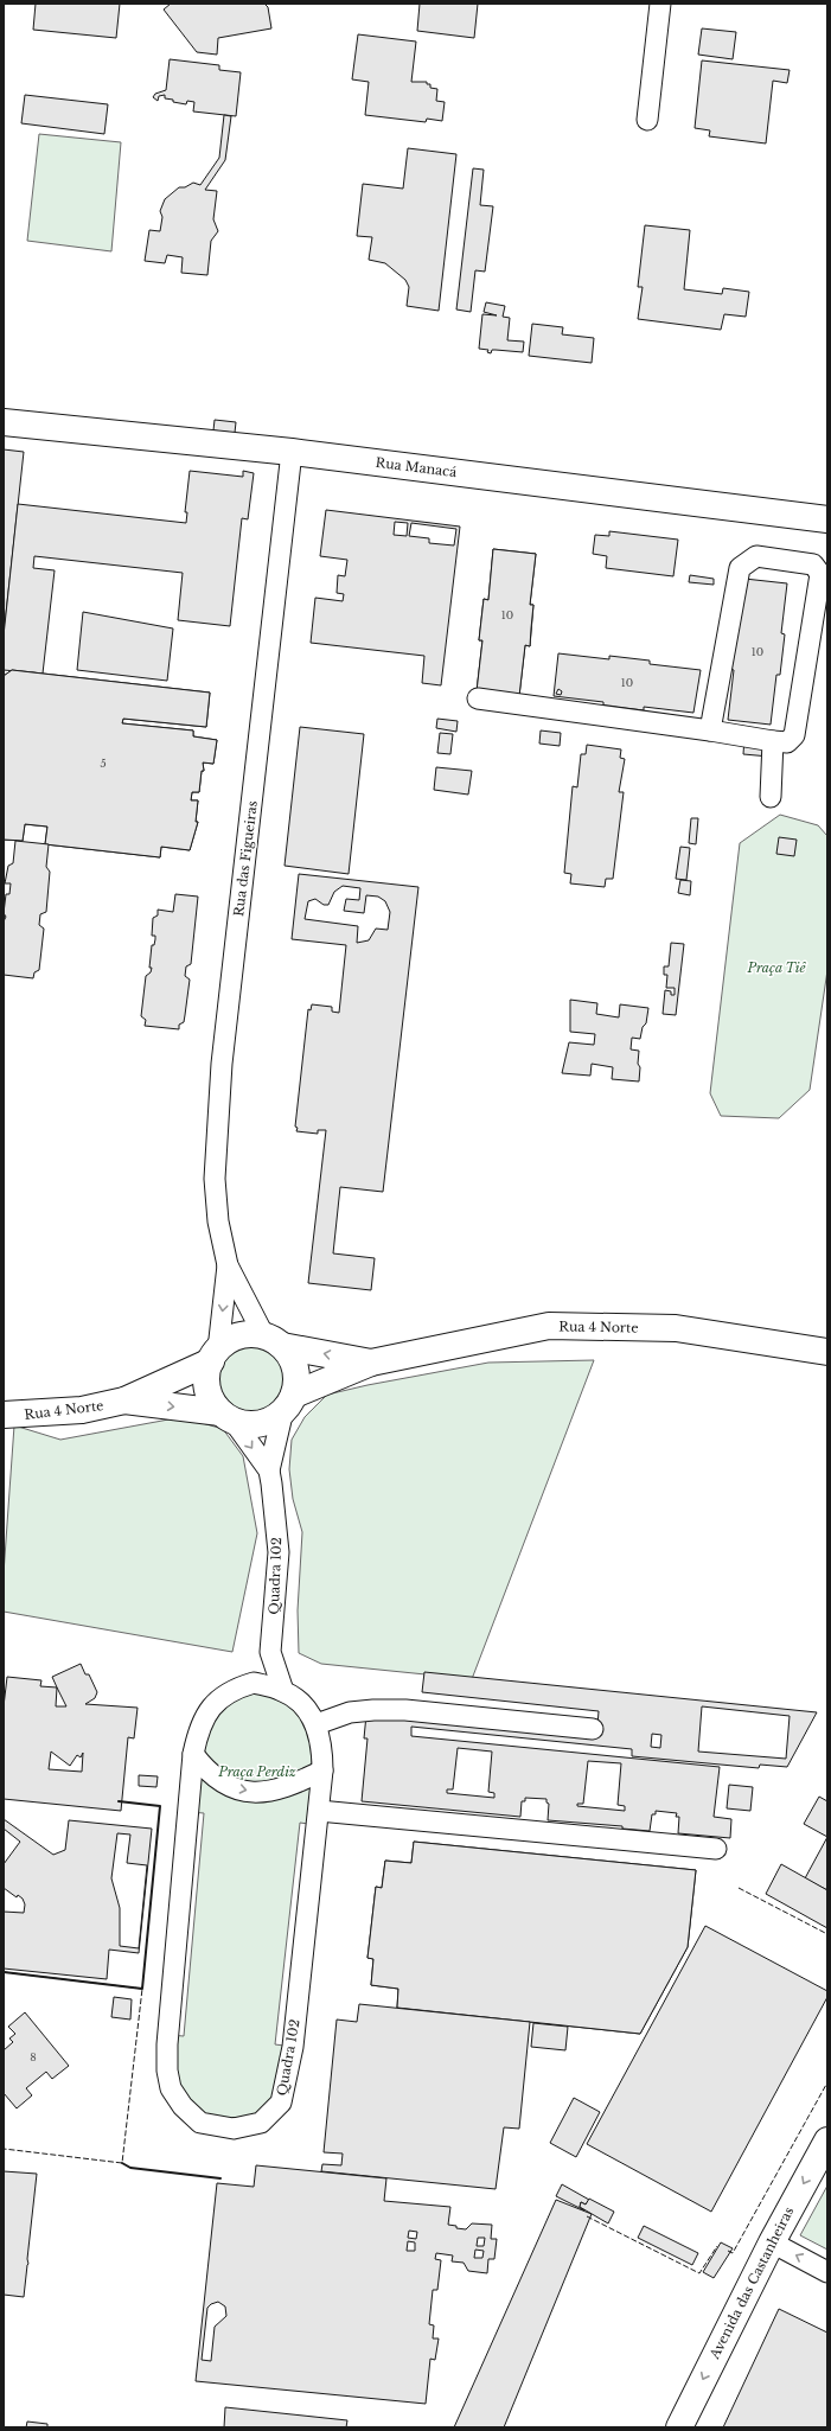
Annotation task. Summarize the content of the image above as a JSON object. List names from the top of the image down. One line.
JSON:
{"streets":{"street":["Rua Manacá","Rua das Figueiras","Rua 4 Norte","Quadra 102","Avenida das Castanheiras"]},"crossings":[["Rua Manacá","Rua das Figueiras"],["Rua das Figueiras","Rua 4 Norte"],["Rua das Figueiras","Quadra 102"],["Rua 4 Norte","Quadra 102"]],"one_way":["Avenida das Castanheiras"],"parks":["Praça Tiê","Praça Perdiz"],"house_numbers":["10","10","10","5","8"]}
